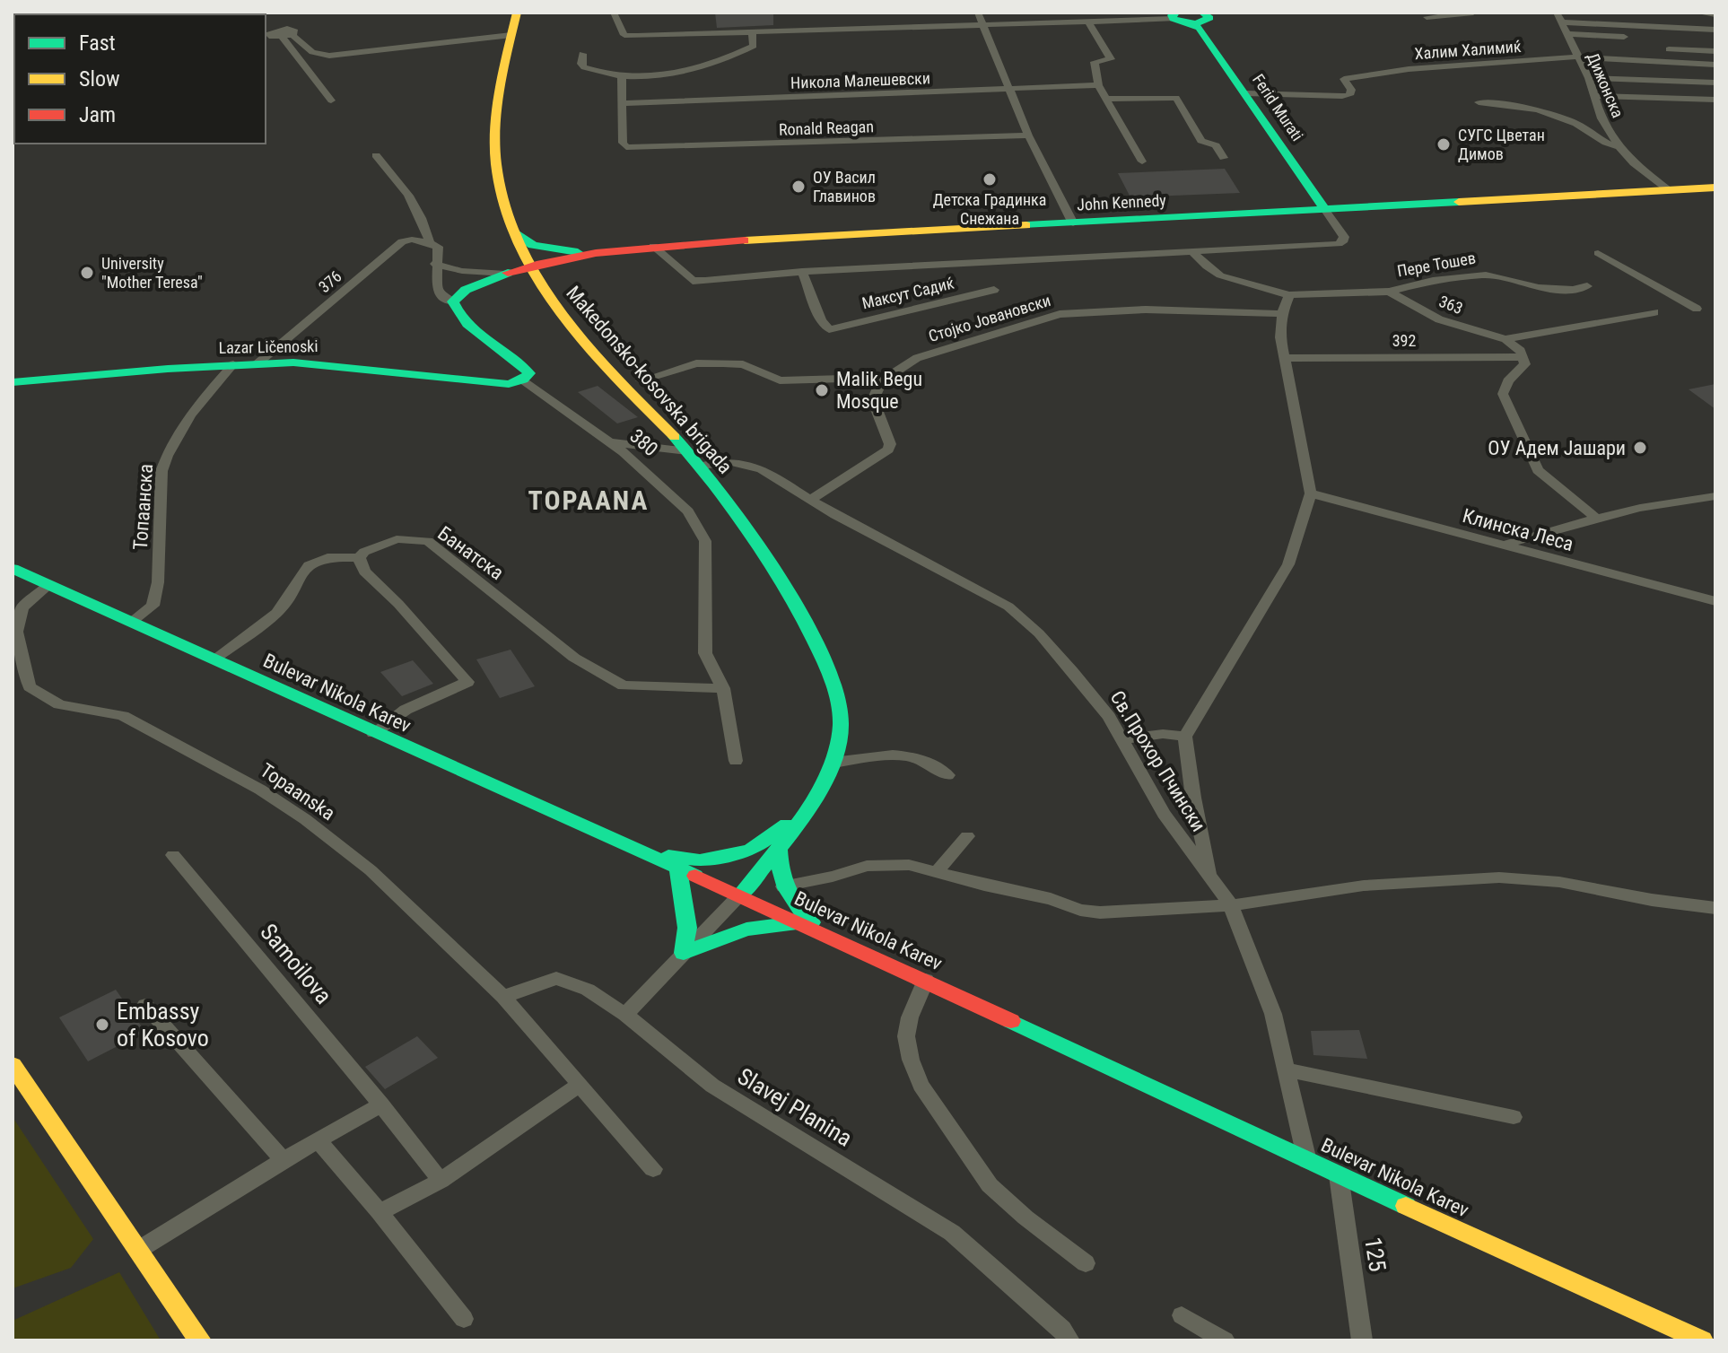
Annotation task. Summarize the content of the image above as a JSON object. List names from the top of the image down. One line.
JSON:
{"streets":{"street":["Халим Халимиќ","Никола Малешевски","Дижонска","Ferid Murati","Ronald Reagan","John Kennedy","Пере Тошев","376","Максут Садиќ","363","Стојко Јовановски","392","Lazar Ličenoski","Makedonsko-kosovska brigada","380","Топаанска","Клинска Леса","Банатска","Bulevar Nikola Karev","Св.Прохор Пчински","Topaanska","Samoilova","Slavej Planina","125"]},"crossings":[["Халим Халимиќ","Дижонска"],["Халим Халимиќ","Ferid Murati"],["Никола Малешевски","Ronald Reagan"],["Дижонска","John Kennedy"],["Ferid Murati","John Kennedy"],["John Kennedy","Makedonsko-kosovska brigada"],["Пере Тошев","363"],["376","Lazar Ličenoski"],["Lazar Ličenoski","380"],["Lazar Ličenoski","Топаанска"],["Makedonsko-kosovska brigada","Bulevar Nikola Karev"],["Makedonsko-kosovska brigada","Св.Прохор Пчински"],["380","Банатска"],["Топаанска","Bulevar Nikola Karev"],["Bulevar Nikola Karev","Св.Прохор Пчински"],["Bulevar Nikola Karev","Topaanska"],["Bulevar Nikola Karev","125"],["Topaanska","Slavej Planina"]],"districts":["TOPAANA"],"places":["СУГС Цветан Димов","Детска Градинка Снежана","ОУ Васил Главинов","University \"Mother Teresa\"","Malik Begu Mosque","ОУ Адем Јашари","Embassy of Kosovo"],"legend":["Fast","Slow","Jam"]}
